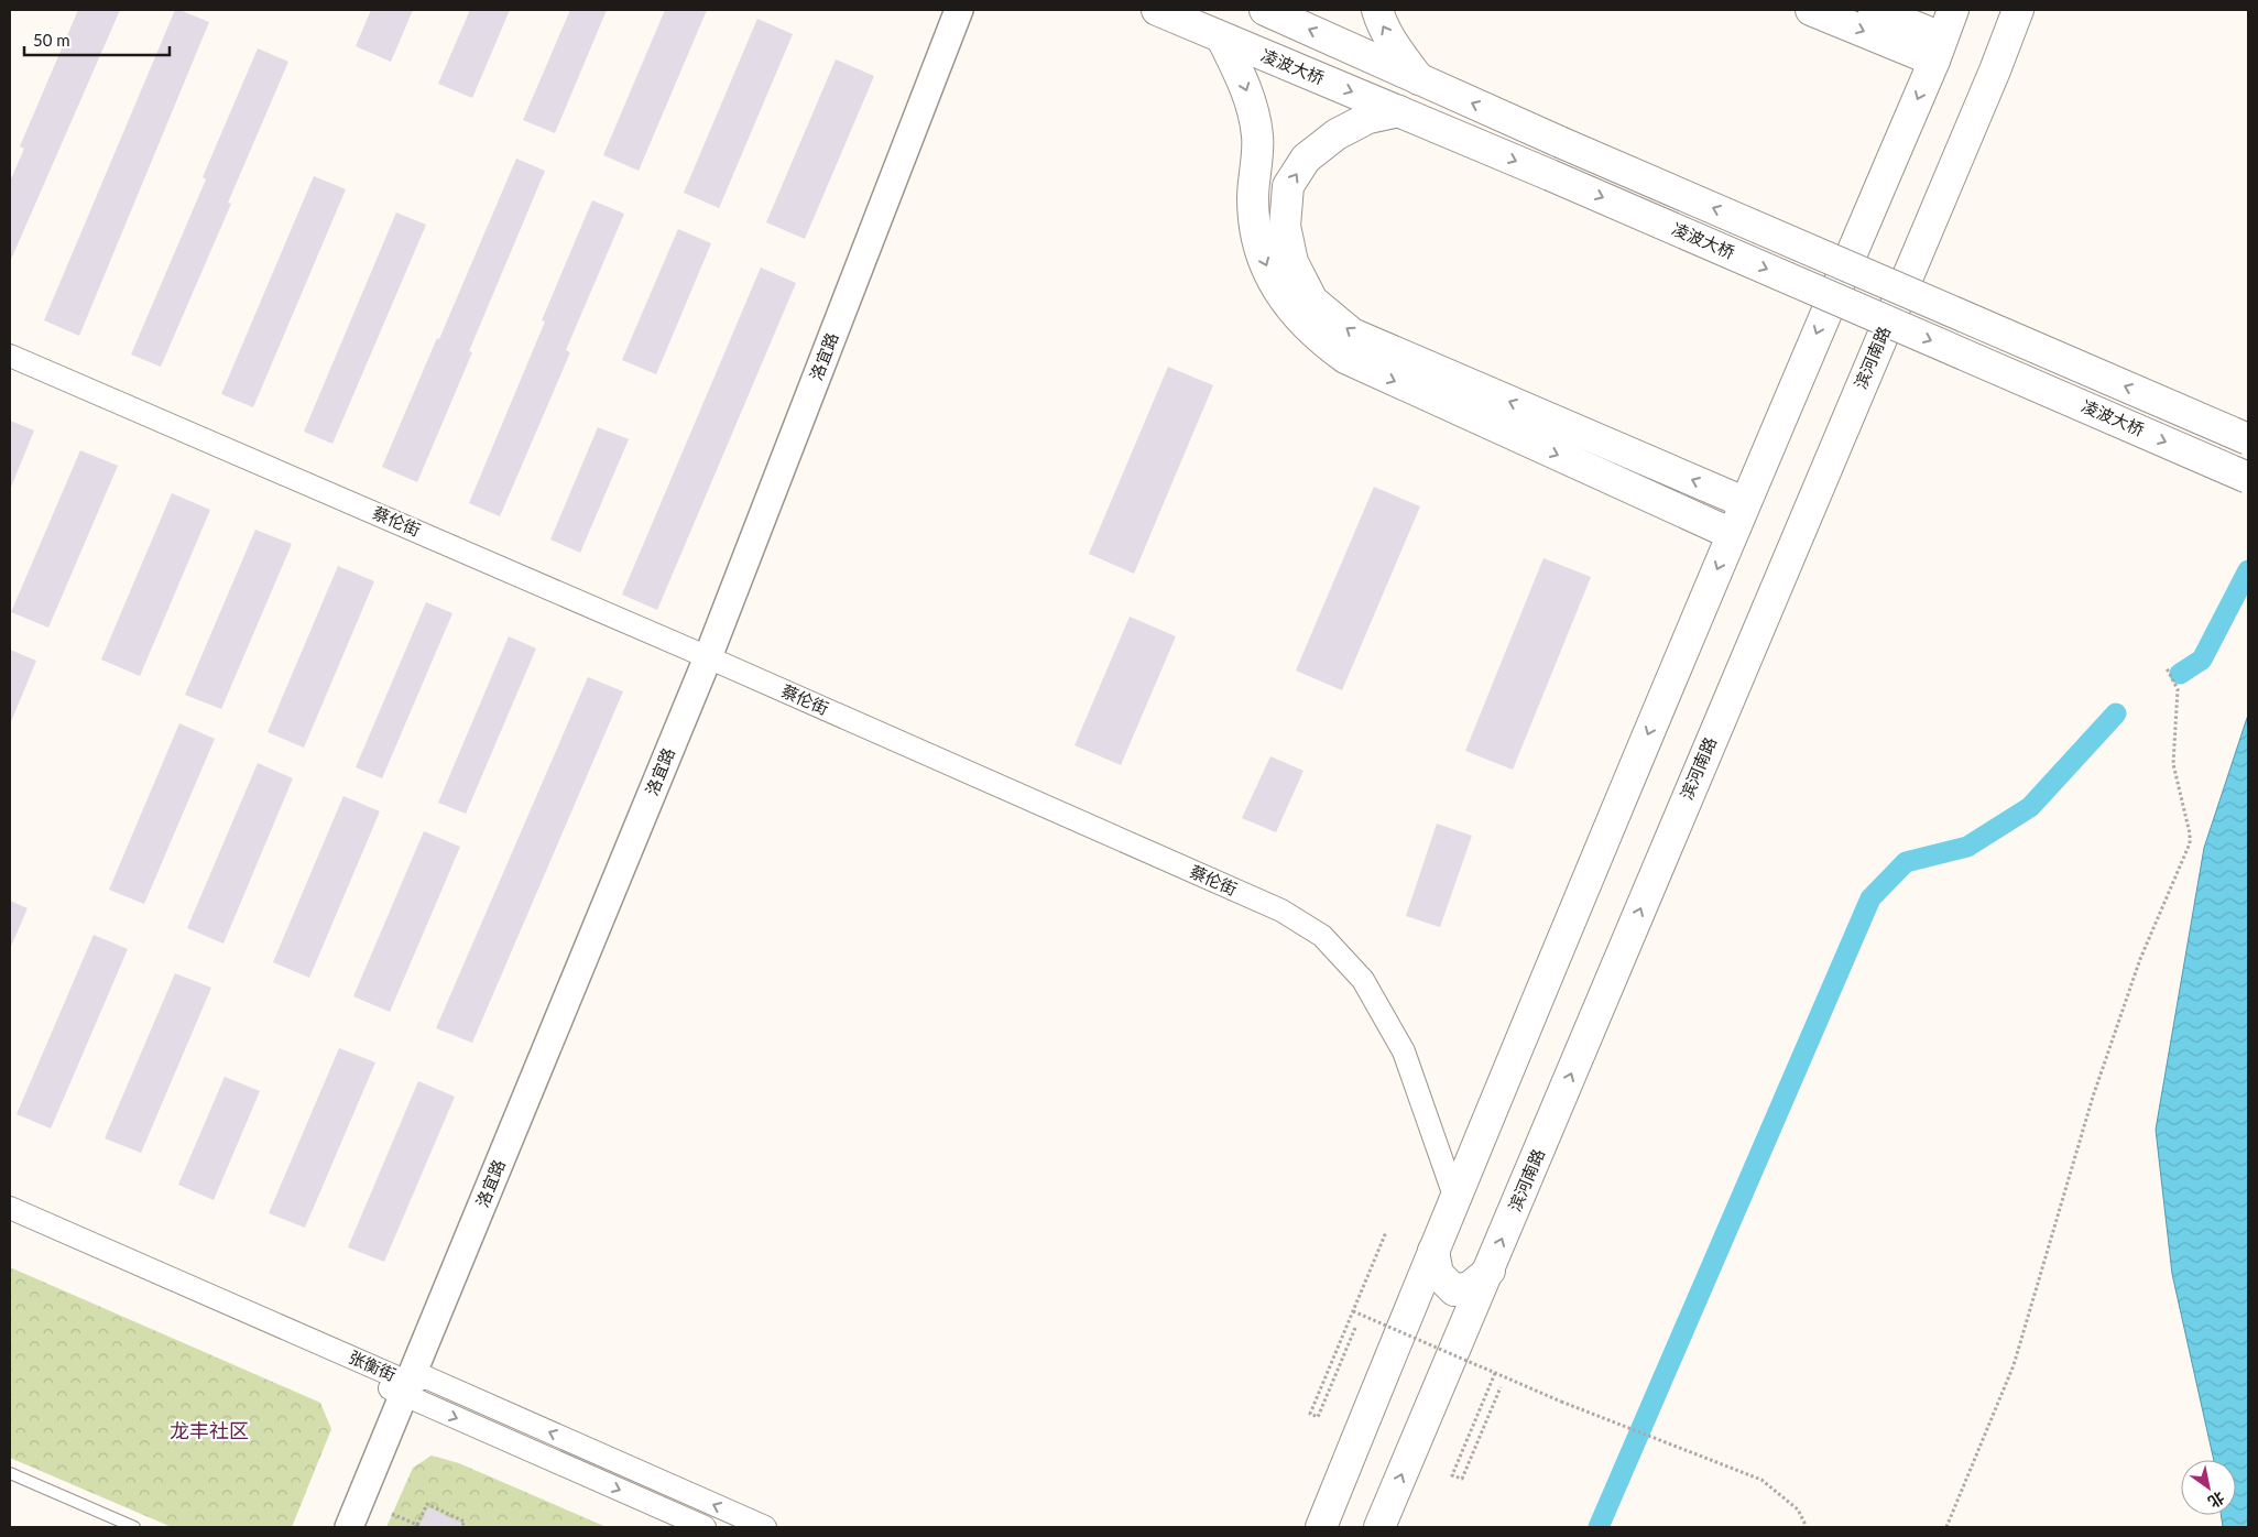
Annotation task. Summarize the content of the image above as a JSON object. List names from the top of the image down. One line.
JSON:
{"streets":{"highway":["凌波大桥","滨河南路"],"street":["洛宜路","蔡伦街","张衡街"]},"crossings":[["洛宜路","蔡伦街"],["洛宜路","张衡街"]],"districts":["龙丰社区"],"scale_bar":"50 m","north":"bottom right"}
